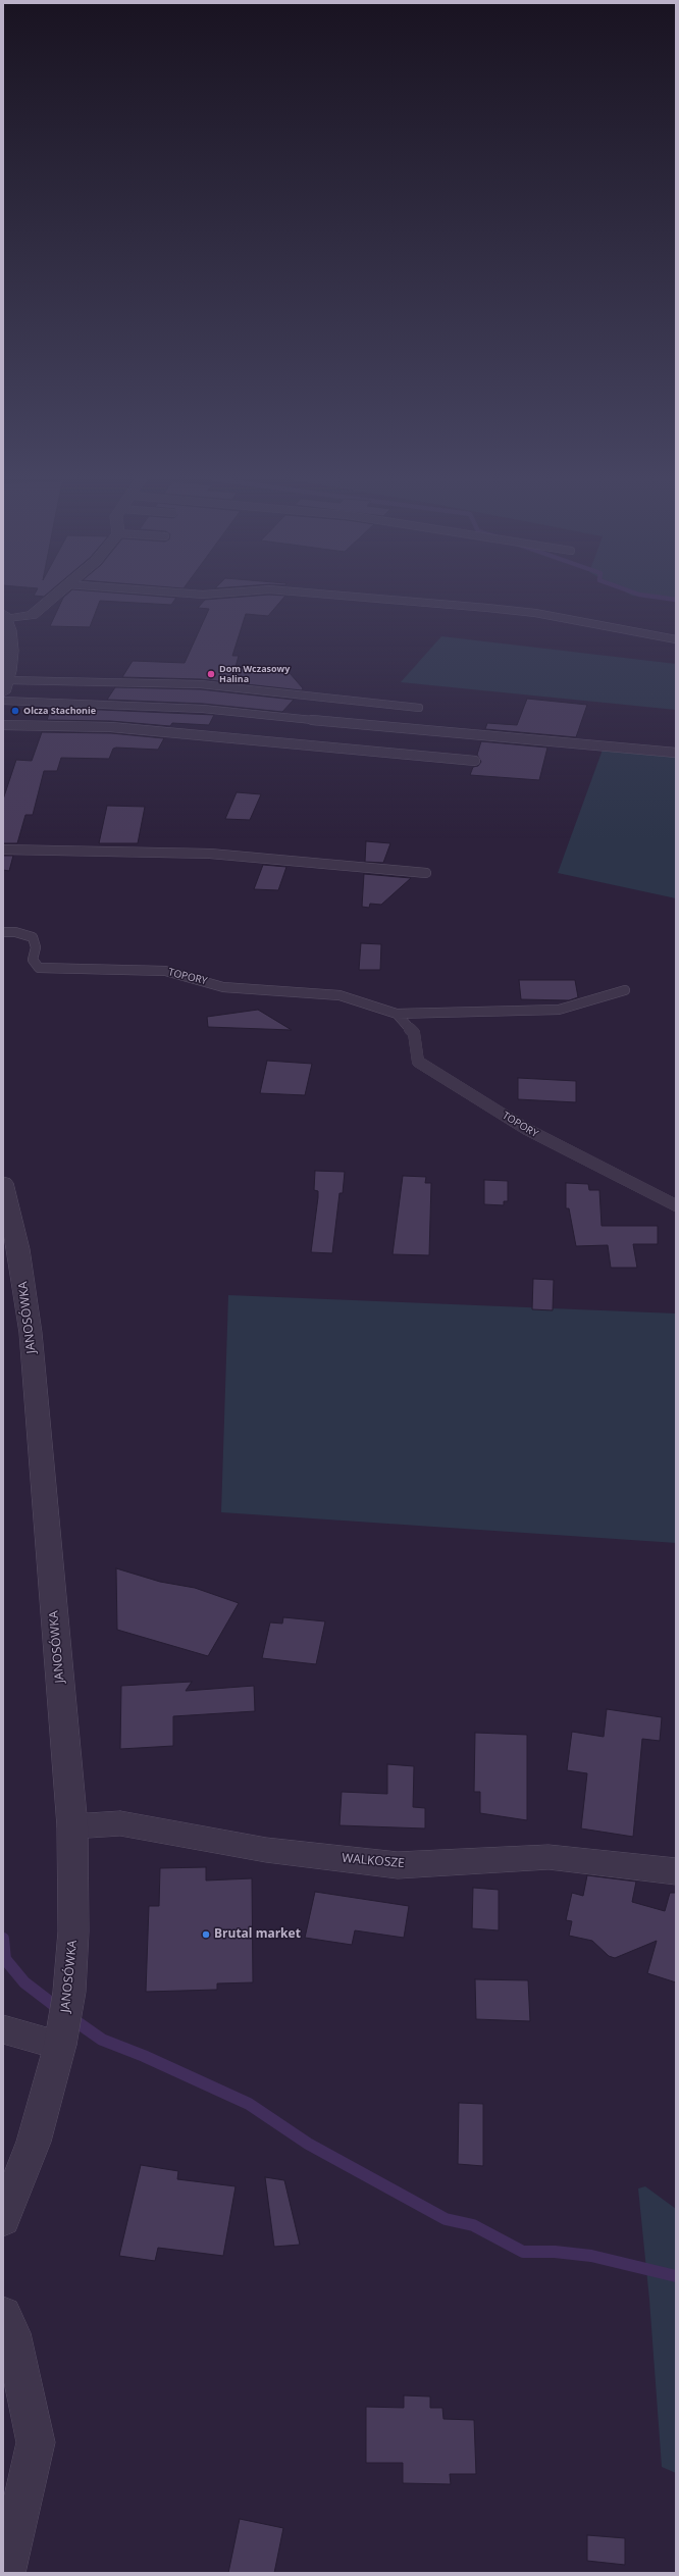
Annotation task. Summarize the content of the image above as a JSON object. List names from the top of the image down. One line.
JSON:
{"streets":{"street":["JANOSÓWKA","WALKOSZE"],"lane":["TOPORY"]},"crossings":[["JANOSÓWKA","WALKOSZE"]],"places":["Dom Wczasowy Halina","Olcza Stachonie","Brutal market"]}
